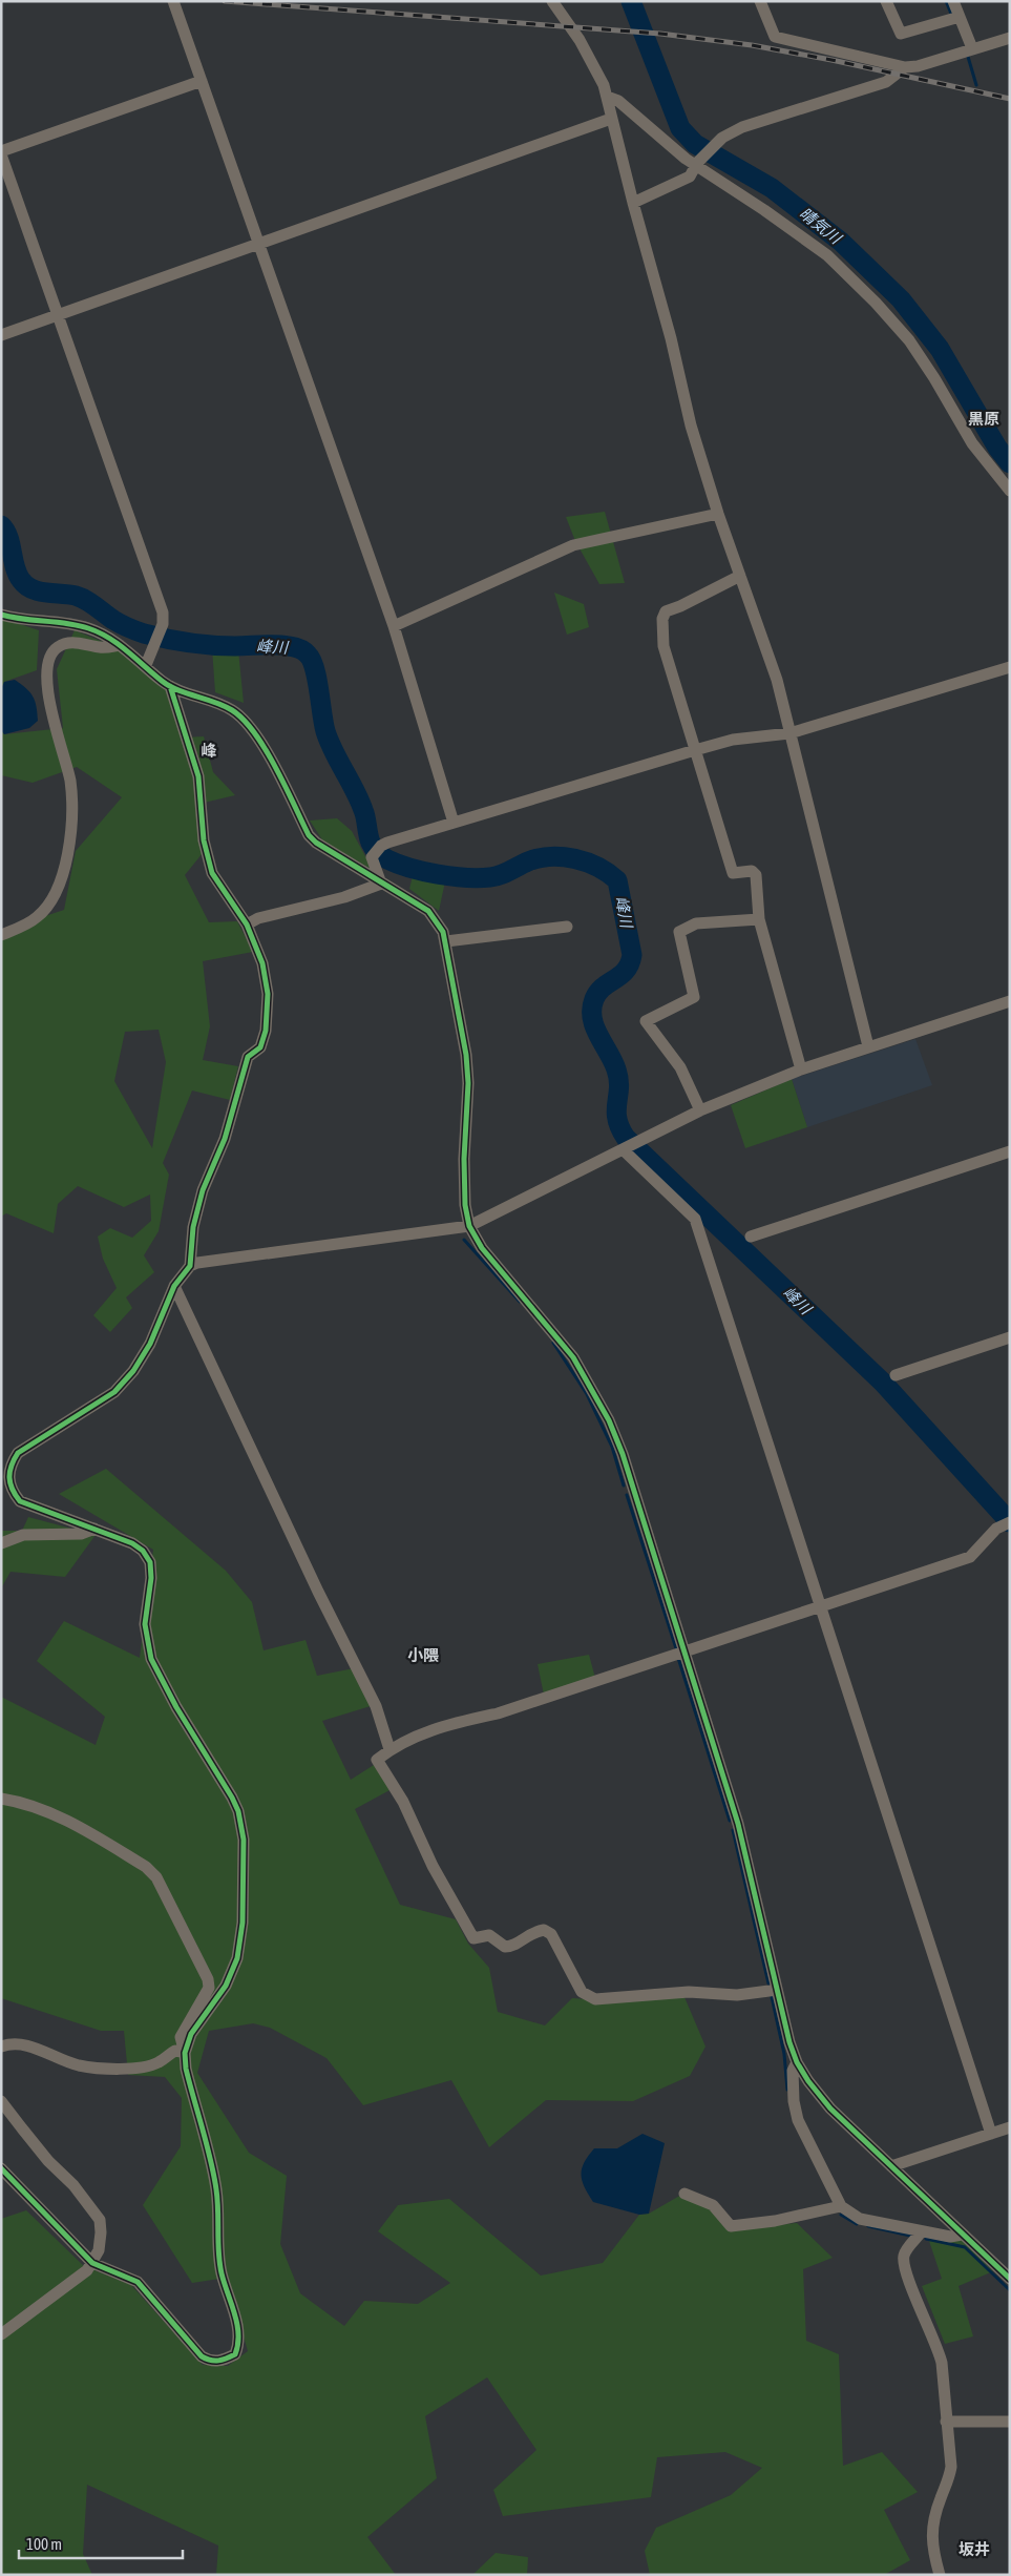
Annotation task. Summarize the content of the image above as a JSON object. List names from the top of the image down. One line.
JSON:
{"districts":["黒原","峰","小隈","坂井"],"water":["晴気川","峰川"],"scale_bar":"100 m"}
